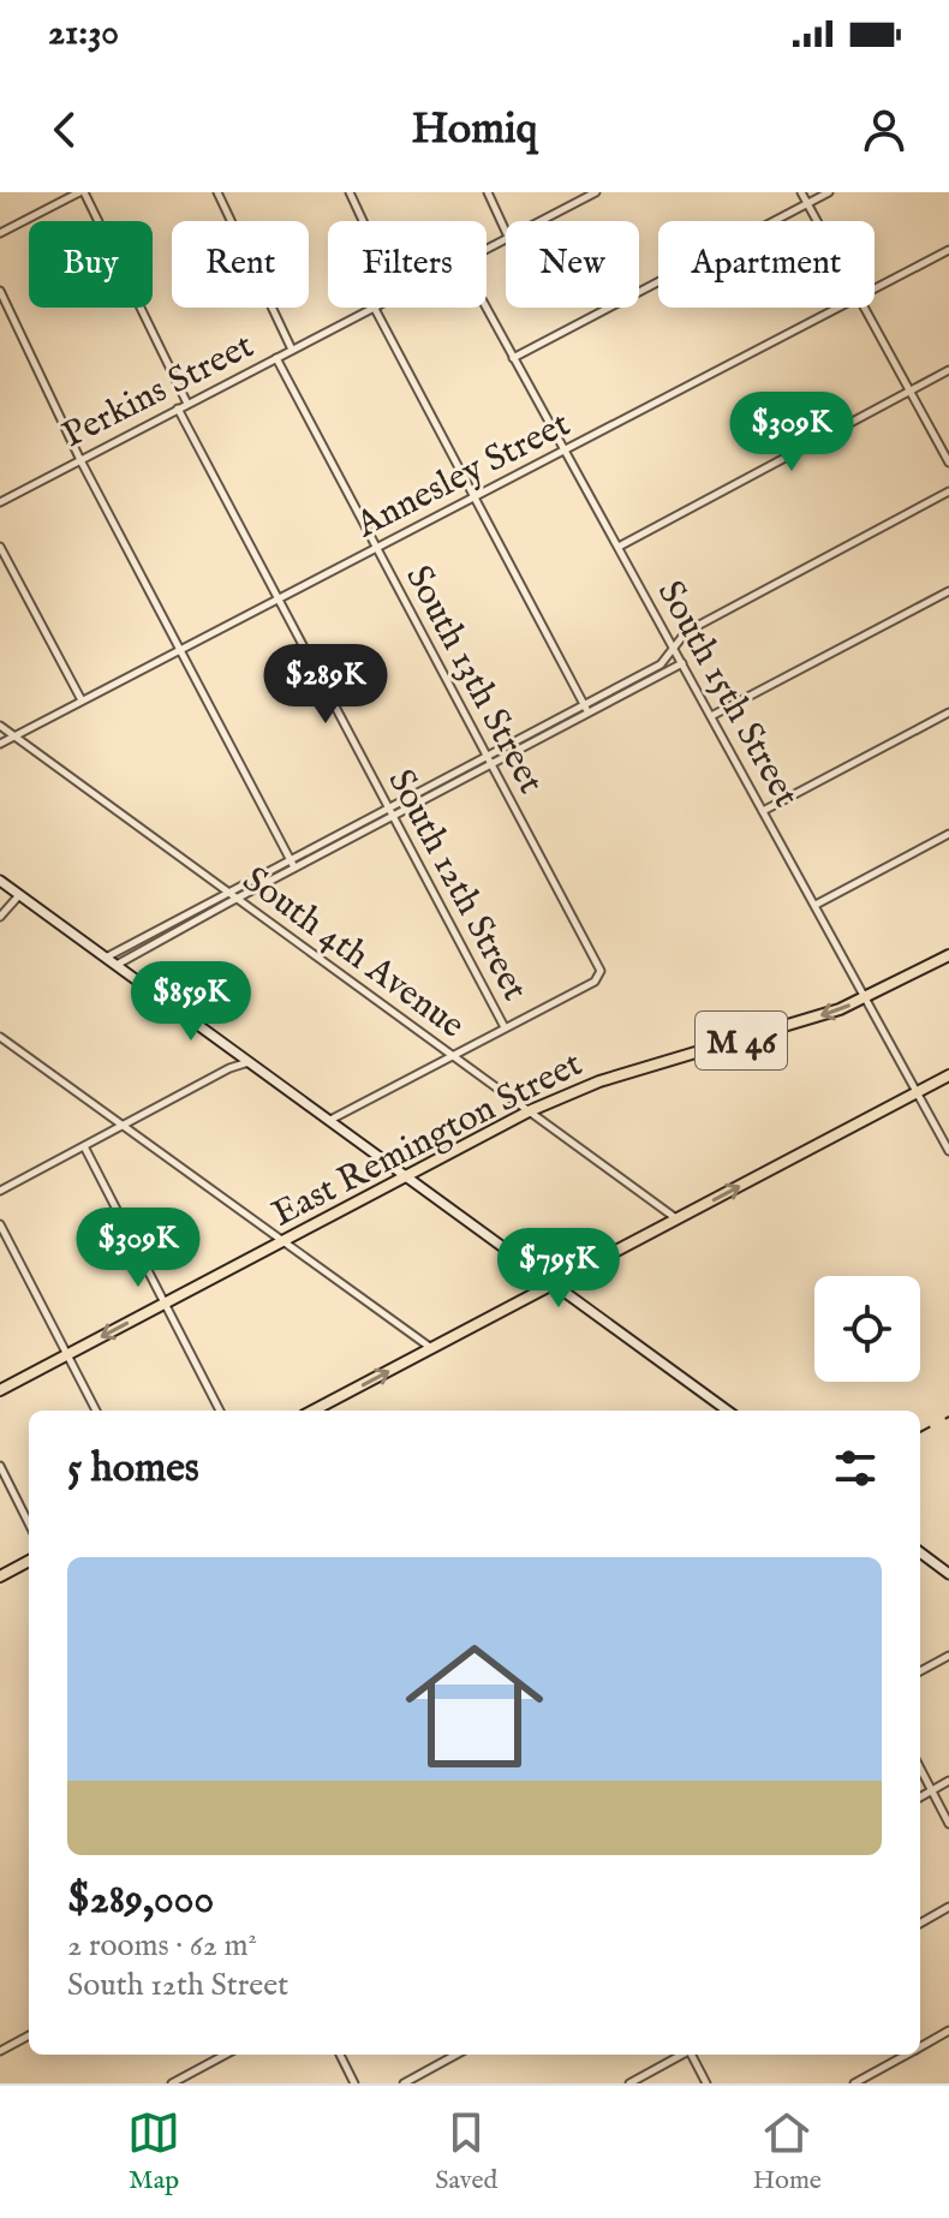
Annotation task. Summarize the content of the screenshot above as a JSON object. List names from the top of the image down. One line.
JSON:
{"streets":{"highway":["M 46","East Remington Street"],"street":["Perkins Street","Annesley Street","South 13th Street","South 15th Street","South 12th Street","South 4th Avenue"]},"crossings":[["Perkins Street","South 13th Street"],["Perkins Street","South 12th Street"],["Annesley Street","South 13th Street"],["Annesley Street","South 15th Street"],["Annesley Street","South 12th Street"],["Annesley Street","South 4th Avenue"],["South 13th Street","South 12th Street"],["South 15th Street","East Remington Street"],["South 4th Avenue","East Remington Street"]],"one_way":["East Remington Street"],"page":{"status":"21:30","header":"Homiq","chip":["Buy","Rent","Filters","New","Apartment"],"price":["$309K","$289K","$859K","$309K","$795K"],"heading":"5 homes","list":[{"name":"$289,000","note":"2 rooms · 62 m² · South 12th Street"}],"tabs":["Map","Saved","Home"]}}
